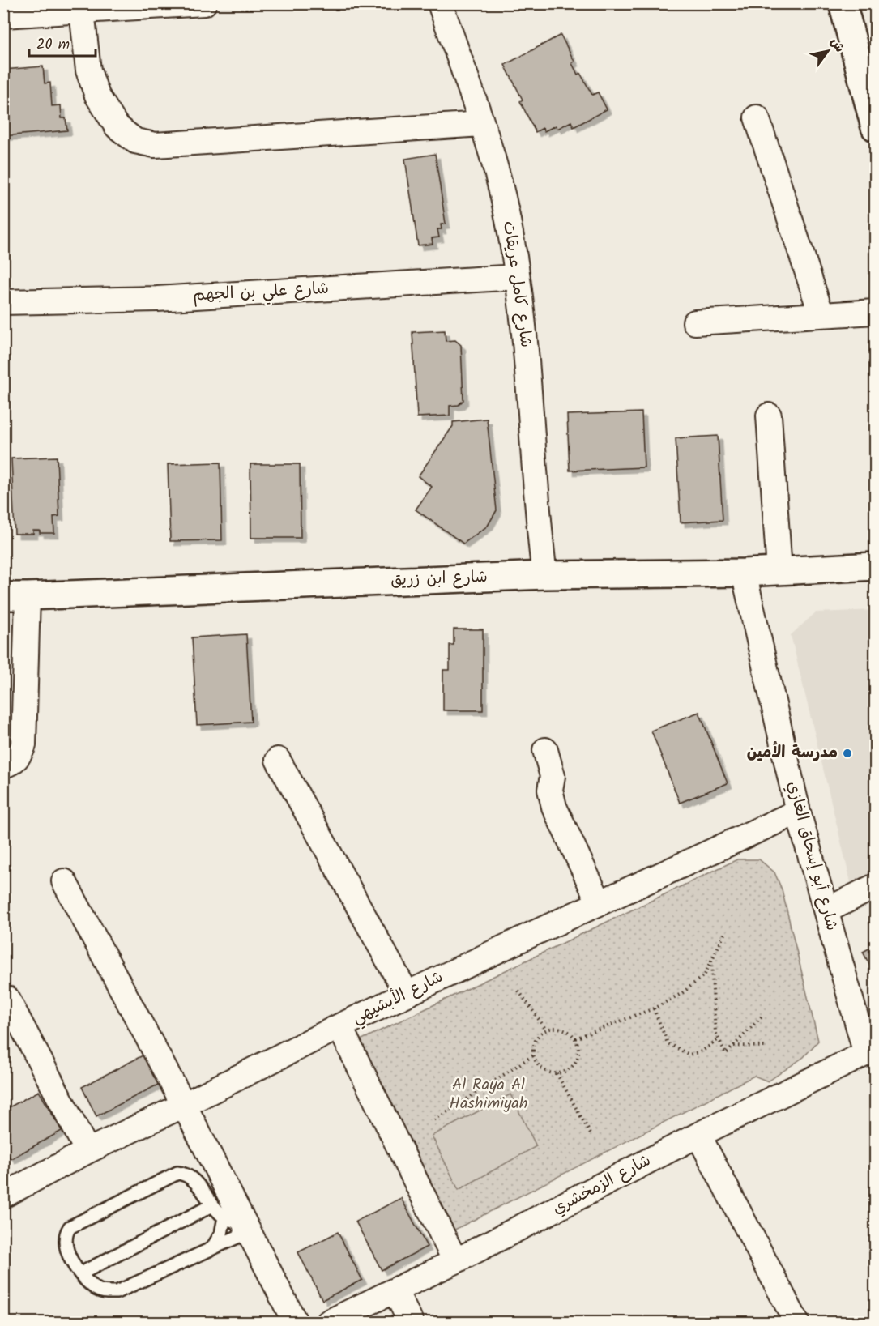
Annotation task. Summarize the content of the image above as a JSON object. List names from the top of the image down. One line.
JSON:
{"streets":{"street":["شارع كامل عريقات","شارع علي بن الجهم","شارع ابن زريق","شارع أبو إسحاق الغازي","شارع الأبشيهي","شارع الزمخشري"]},"crossings":[["شارع كامل عريقات","شارع علي بن الجهم"],["شارع كامل عريقات","شارع ابن زريق"],["شارع ابن زريق","شارع أبو إسحاق الغازي"],["شارع أبو إسحاق الغازي","شارع الأبشيهي"],["شارع أبو إسحاق الغازي","شارع الزمخشري"]],"parks":["Al Raya Al Hashimiyah"],"places":["مدرسة الأمين"],"scale_bar":"20 m","north":"top right"}
